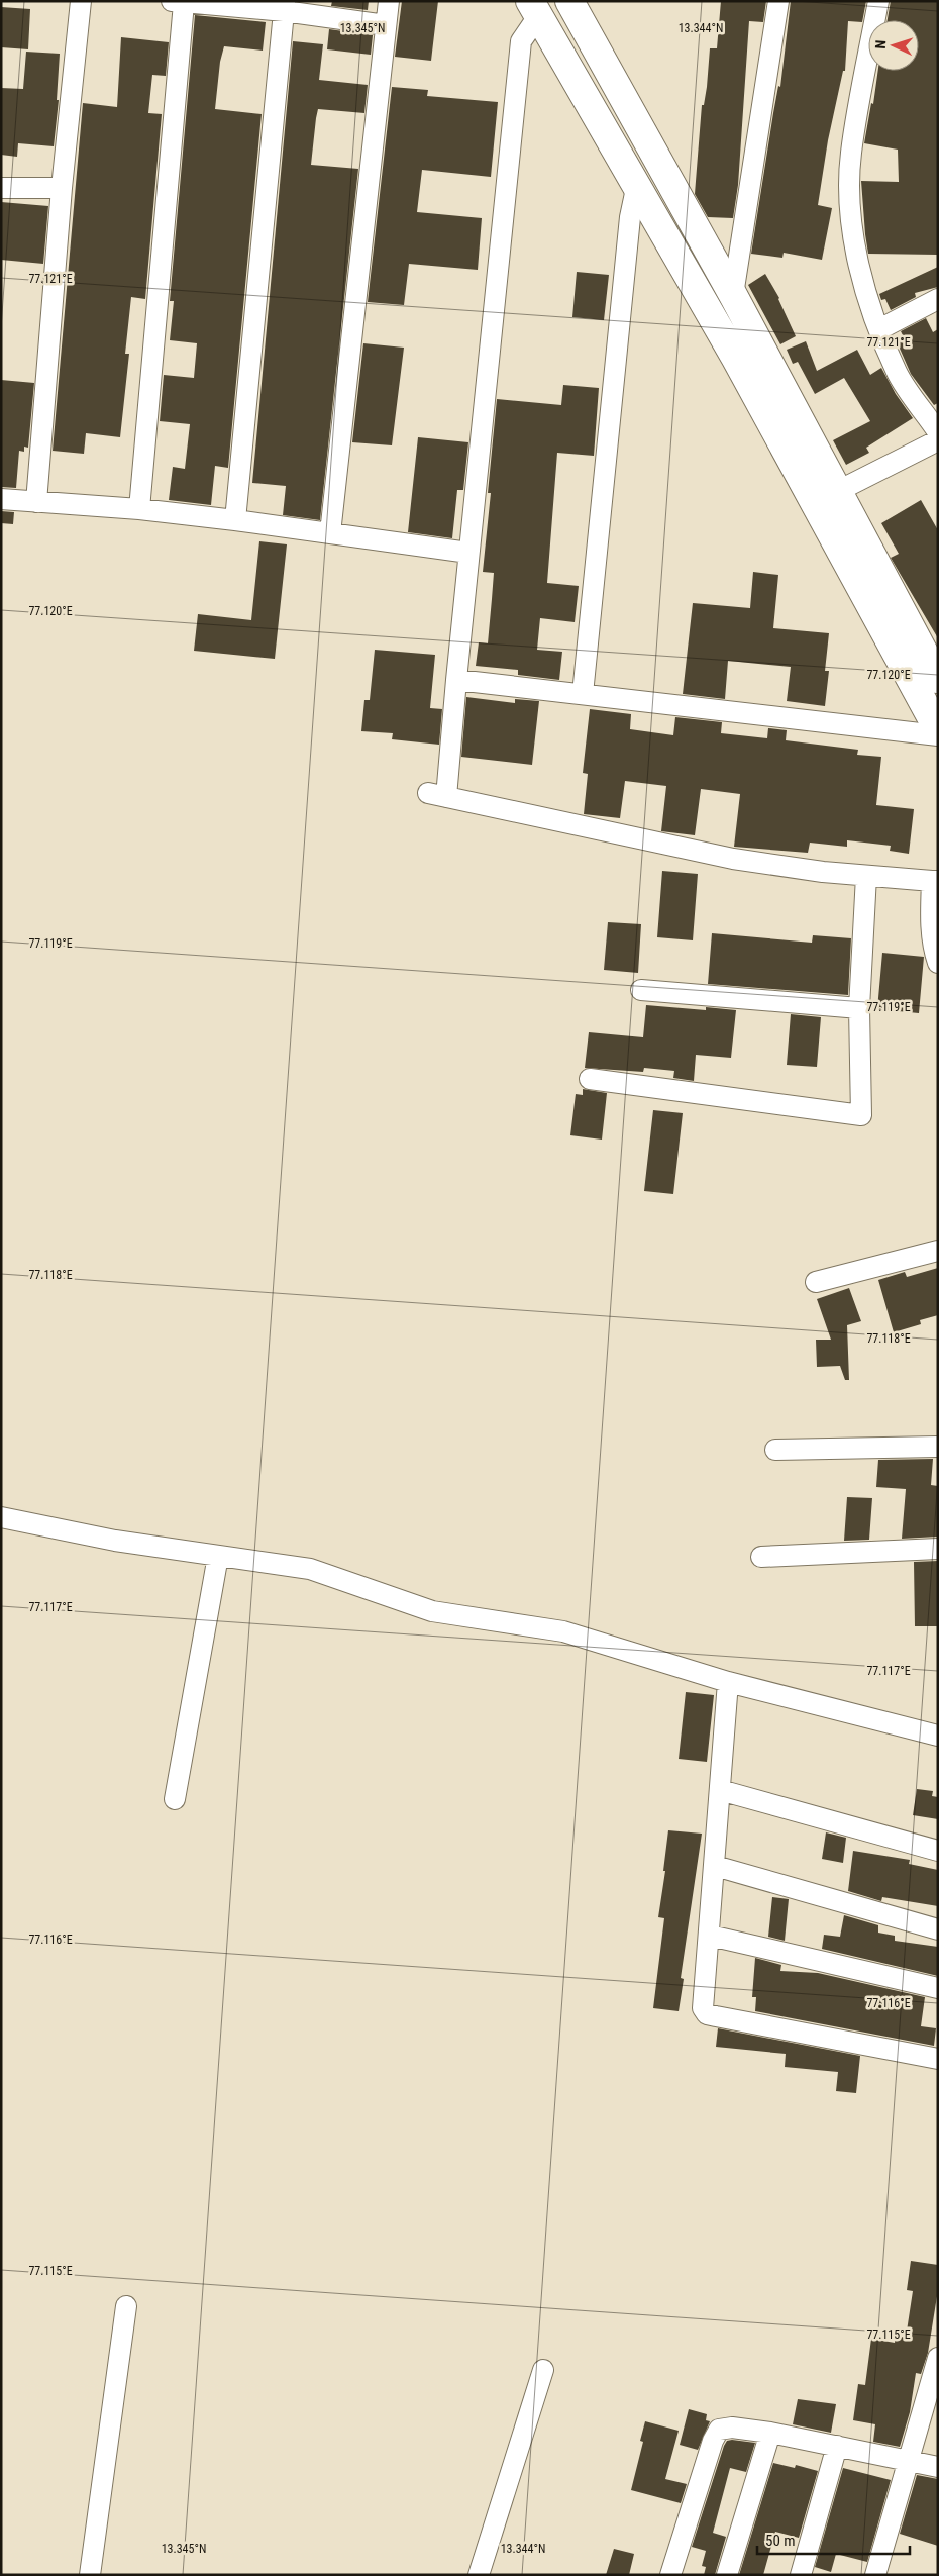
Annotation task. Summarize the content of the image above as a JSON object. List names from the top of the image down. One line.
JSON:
{"scale_bar":"50 m","north":"left","coordinates":["13.345°N","13.344°N","77.121°E","77.120°E","77.119°E","77.118°E","77.117°E","77.116°E","77.115°E"]}
